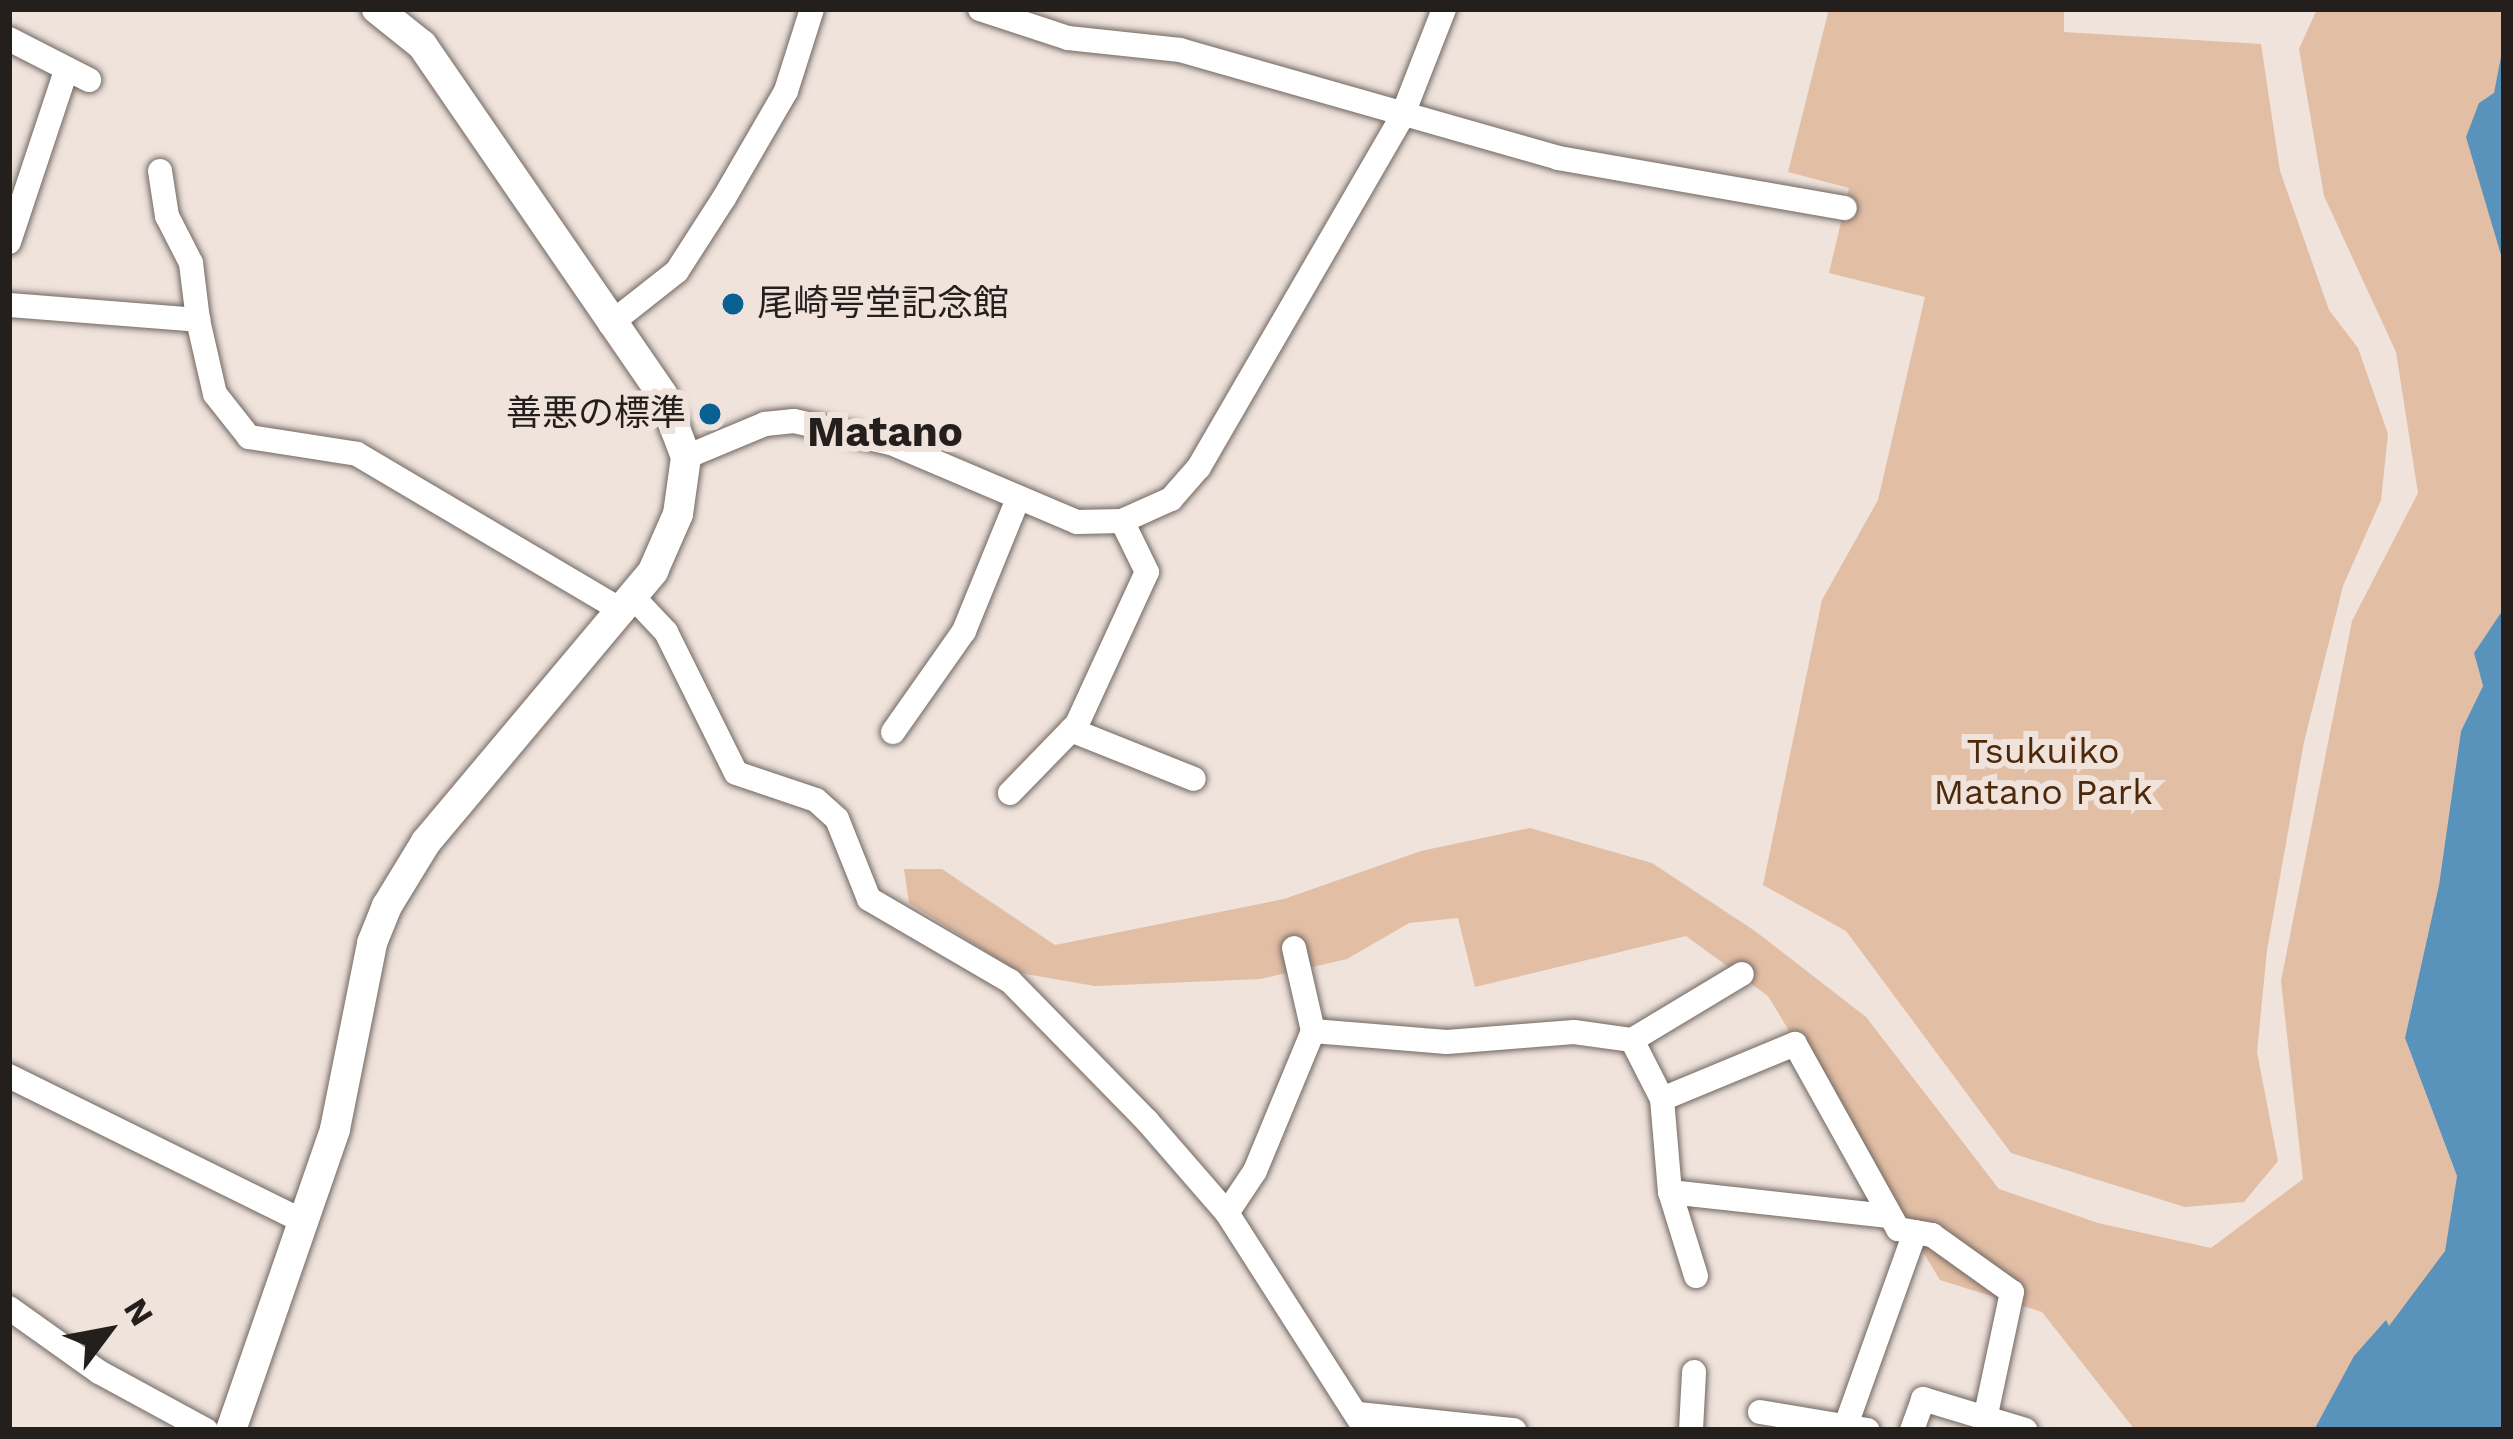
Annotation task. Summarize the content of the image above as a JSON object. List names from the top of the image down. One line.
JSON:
{"districts":["Matano"],"parks":["Tsukuiko Matano Park"],"places":["尾崎咢堂記念館","善悪の標準"],"north":"top right"}
